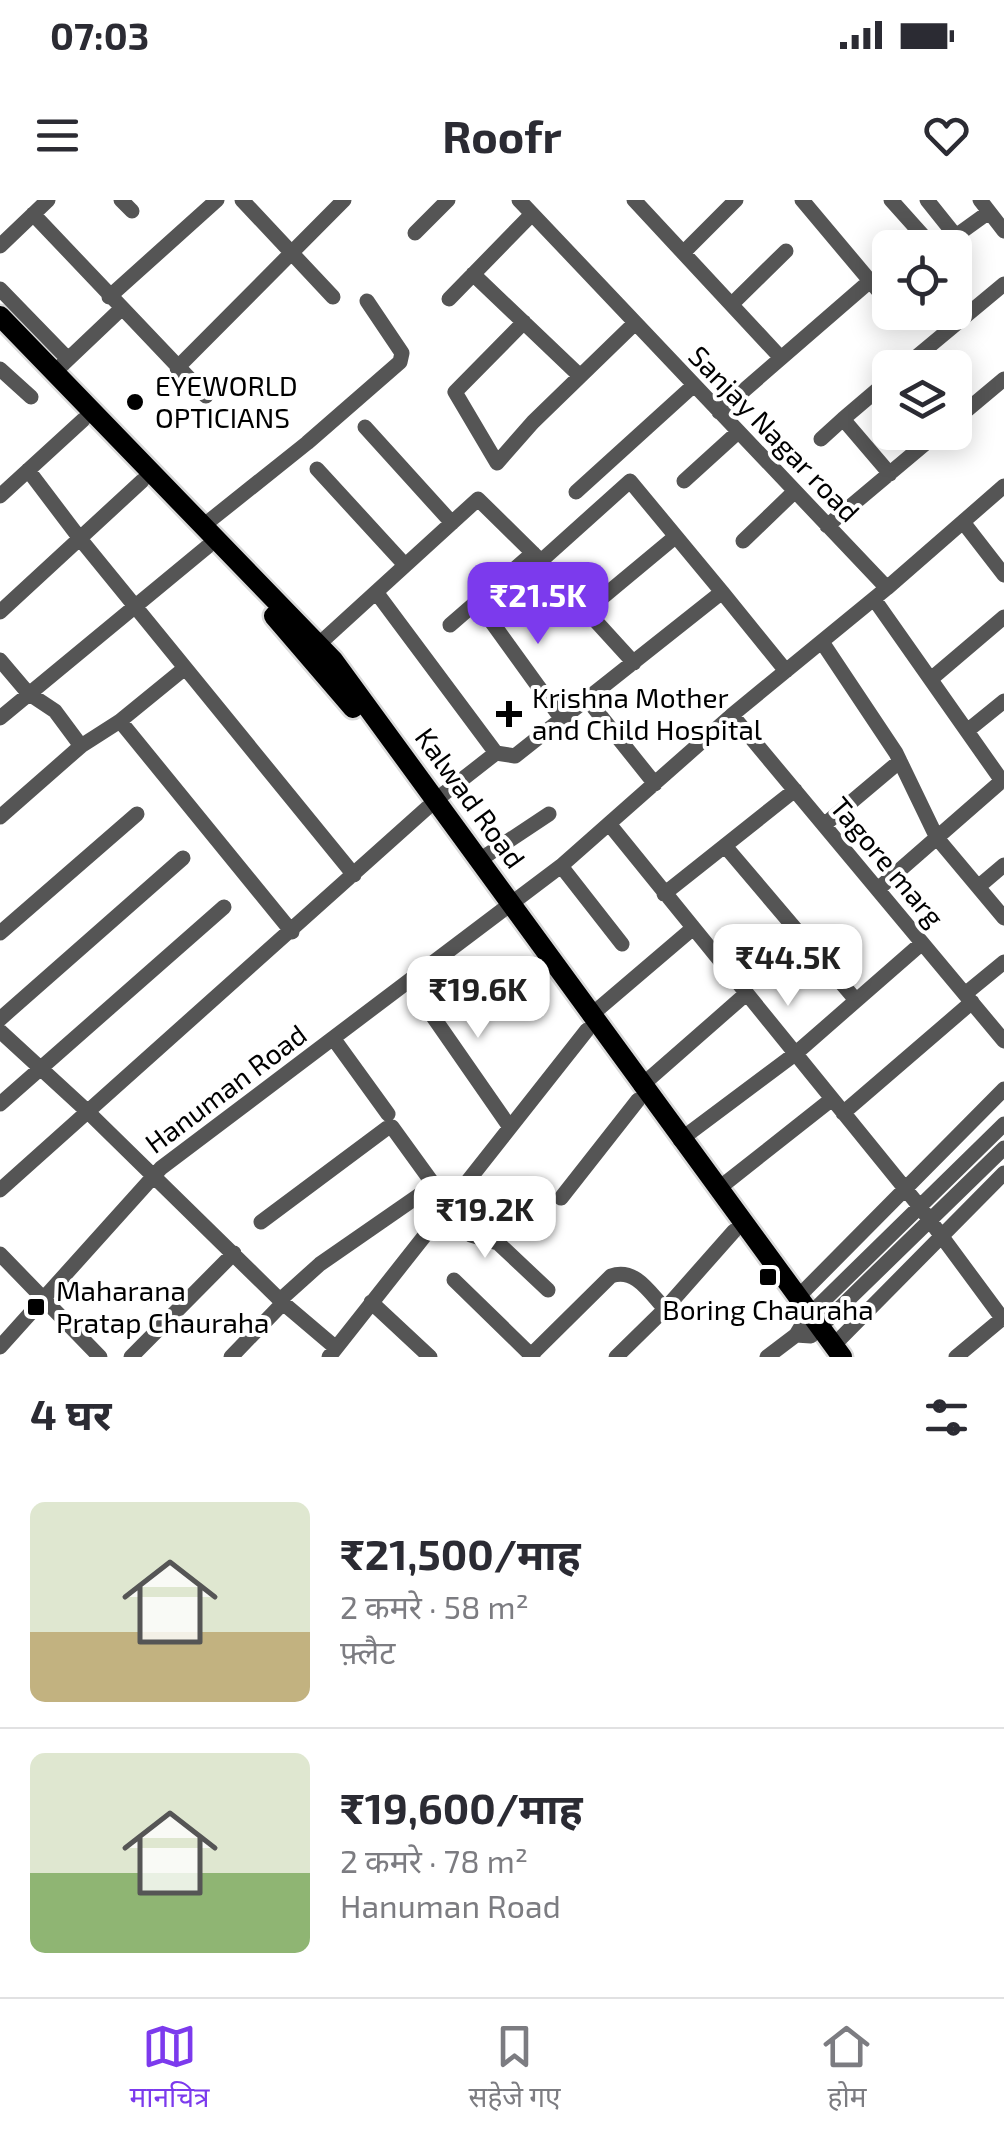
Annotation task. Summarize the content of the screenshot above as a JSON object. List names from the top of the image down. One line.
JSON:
{"streets":{"main road":["Kalwad Road"],"street":["Sanjay Nagar road","Tagore marg","Hanuman Road"]},"crossings":[["Sanjay Nagar road","Hanuman Road"],["Kalwad Road","Hanuman Road"],["Tagore marg","Hanuman Road"]],"places":{"other":["EYEWORLD OPTICIANS"],"health":["Krishna Mother and Child Hospital"],"transit":["Boring Chauraha","Maharana Pratap Chauraha"]},"page":{"status":"07:03","header":"Roofr","price":["₹21.5K","₹44.5K","₹19.6K","₹19.2K"],"heading":"4 घर","list":[{"name":"₹21,500/माह","note":"2 कमरे · 58 m² · फ़्लैट"},{"name":"₹19,600/माह","note":"2 कमरे · 78 m² · Hanuman Road"}],"tabs":["मानचित्र","सहेजे गए","होम"]}}
